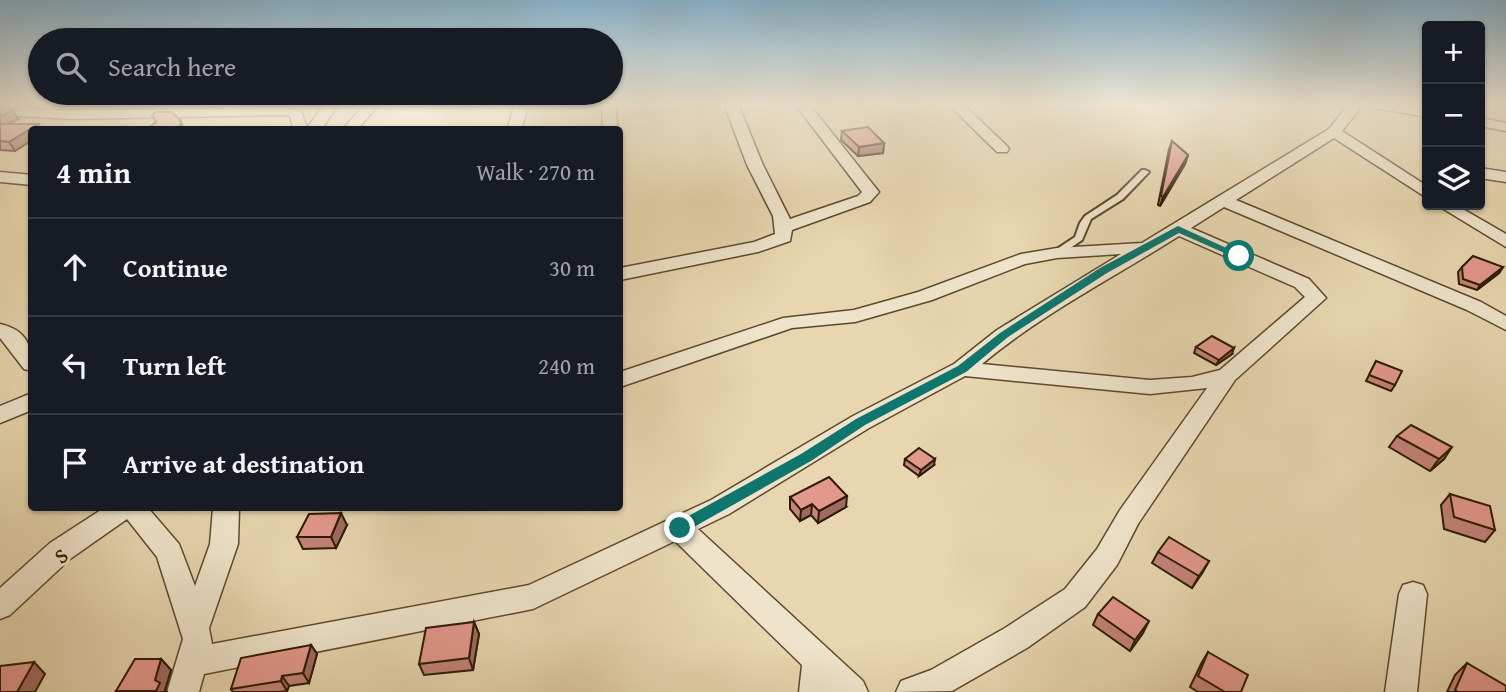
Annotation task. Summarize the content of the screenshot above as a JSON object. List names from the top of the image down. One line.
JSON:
{"streets":{"street":["s"]},"page":{"map_buttons":["+","−"],"search":"Search here","heading":["4 min","Walk · 270 m"],"list":[["Continue","30 m"],["Turn left","240 m"],"Arrive at destination"]}}
